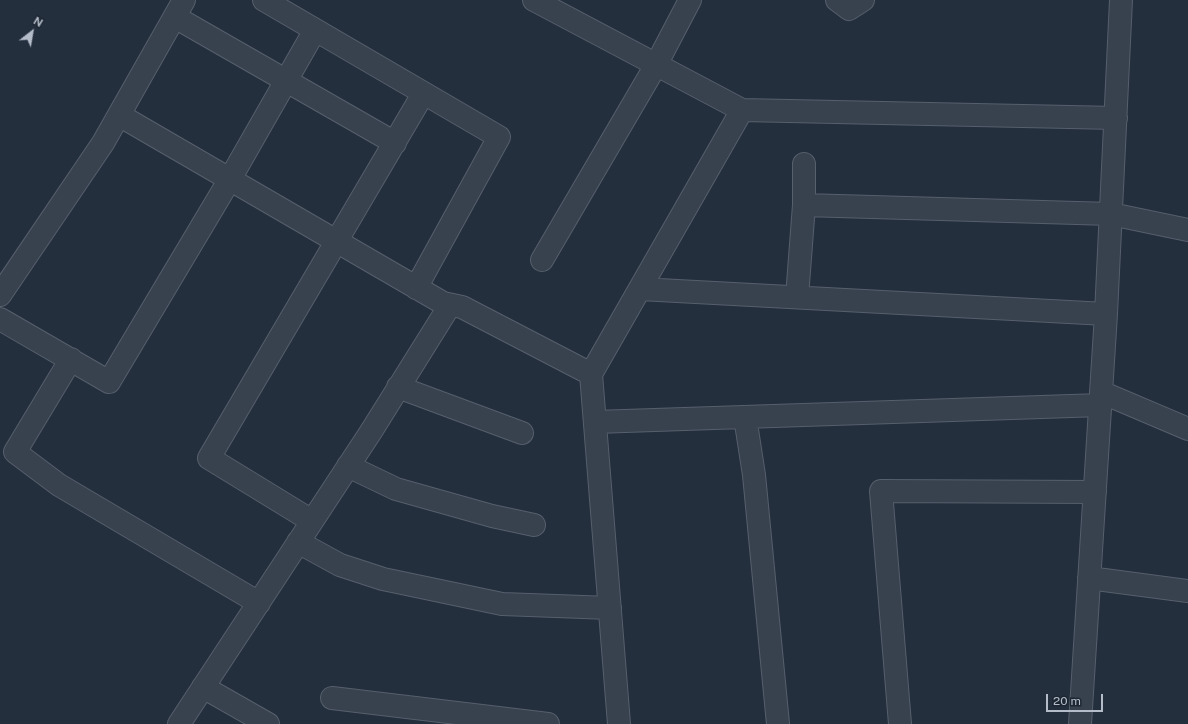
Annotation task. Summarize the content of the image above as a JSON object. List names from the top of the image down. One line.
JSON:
{"scale_bar":"20 m","north":"top right"}
